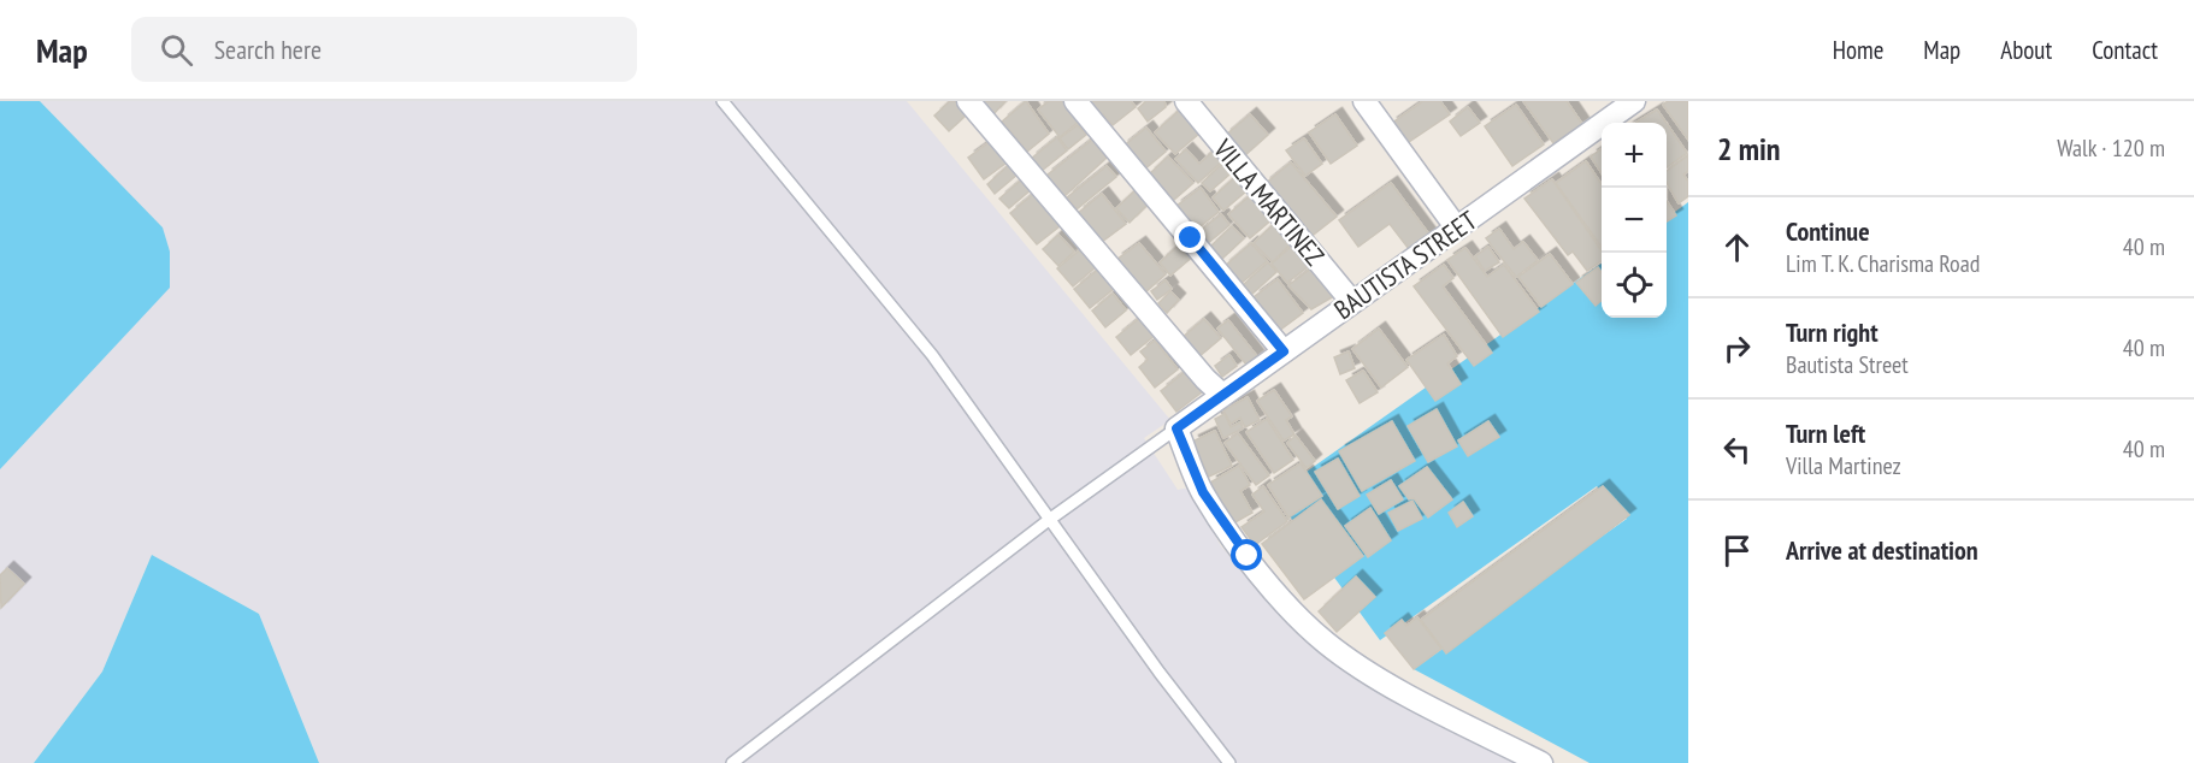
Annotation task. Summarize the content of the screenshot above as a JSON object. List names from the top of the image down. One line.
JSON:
{"streets":{"street":["VILLA MARTINEZ","BAUTISTA STREET"]},"crossings":[["VILLA MARTINEZ","BAUTISTA STREET"]],"page":{"header":"Map","search":"Search here","nav":["Home","Map","About","Contact"],"heading":["2 min","Walk · 120 m"],"map_buttons":["+","−"],"list":[["Continue","Lim T. K. Charisma Road","40 m"],["Turn right","Bautista Street","40 m"],["Turn left","Villa Martinez","40 m"],"Arrive at destination"]}}
